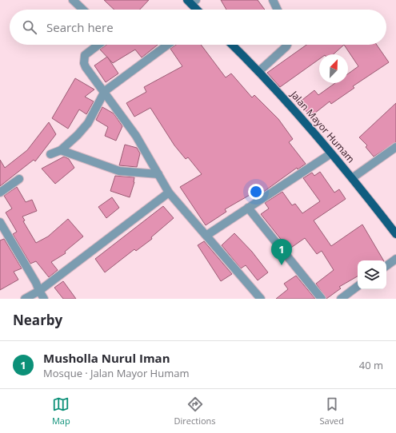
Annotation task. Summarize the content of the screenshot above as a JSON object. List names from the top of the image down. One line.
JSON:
{"streets":{"main road":["Jalan Mayor Humam"]},"north":"top right","page":{"search":"Search here","pins":"1","heading":"Nearby","list":[{"mark":"1","name":"Musholla Nurul Iman","note":"Mosque · Jalan Mayor Humam","value":"40 m"}],"nav":["Map","Directions","Saved"]}}
